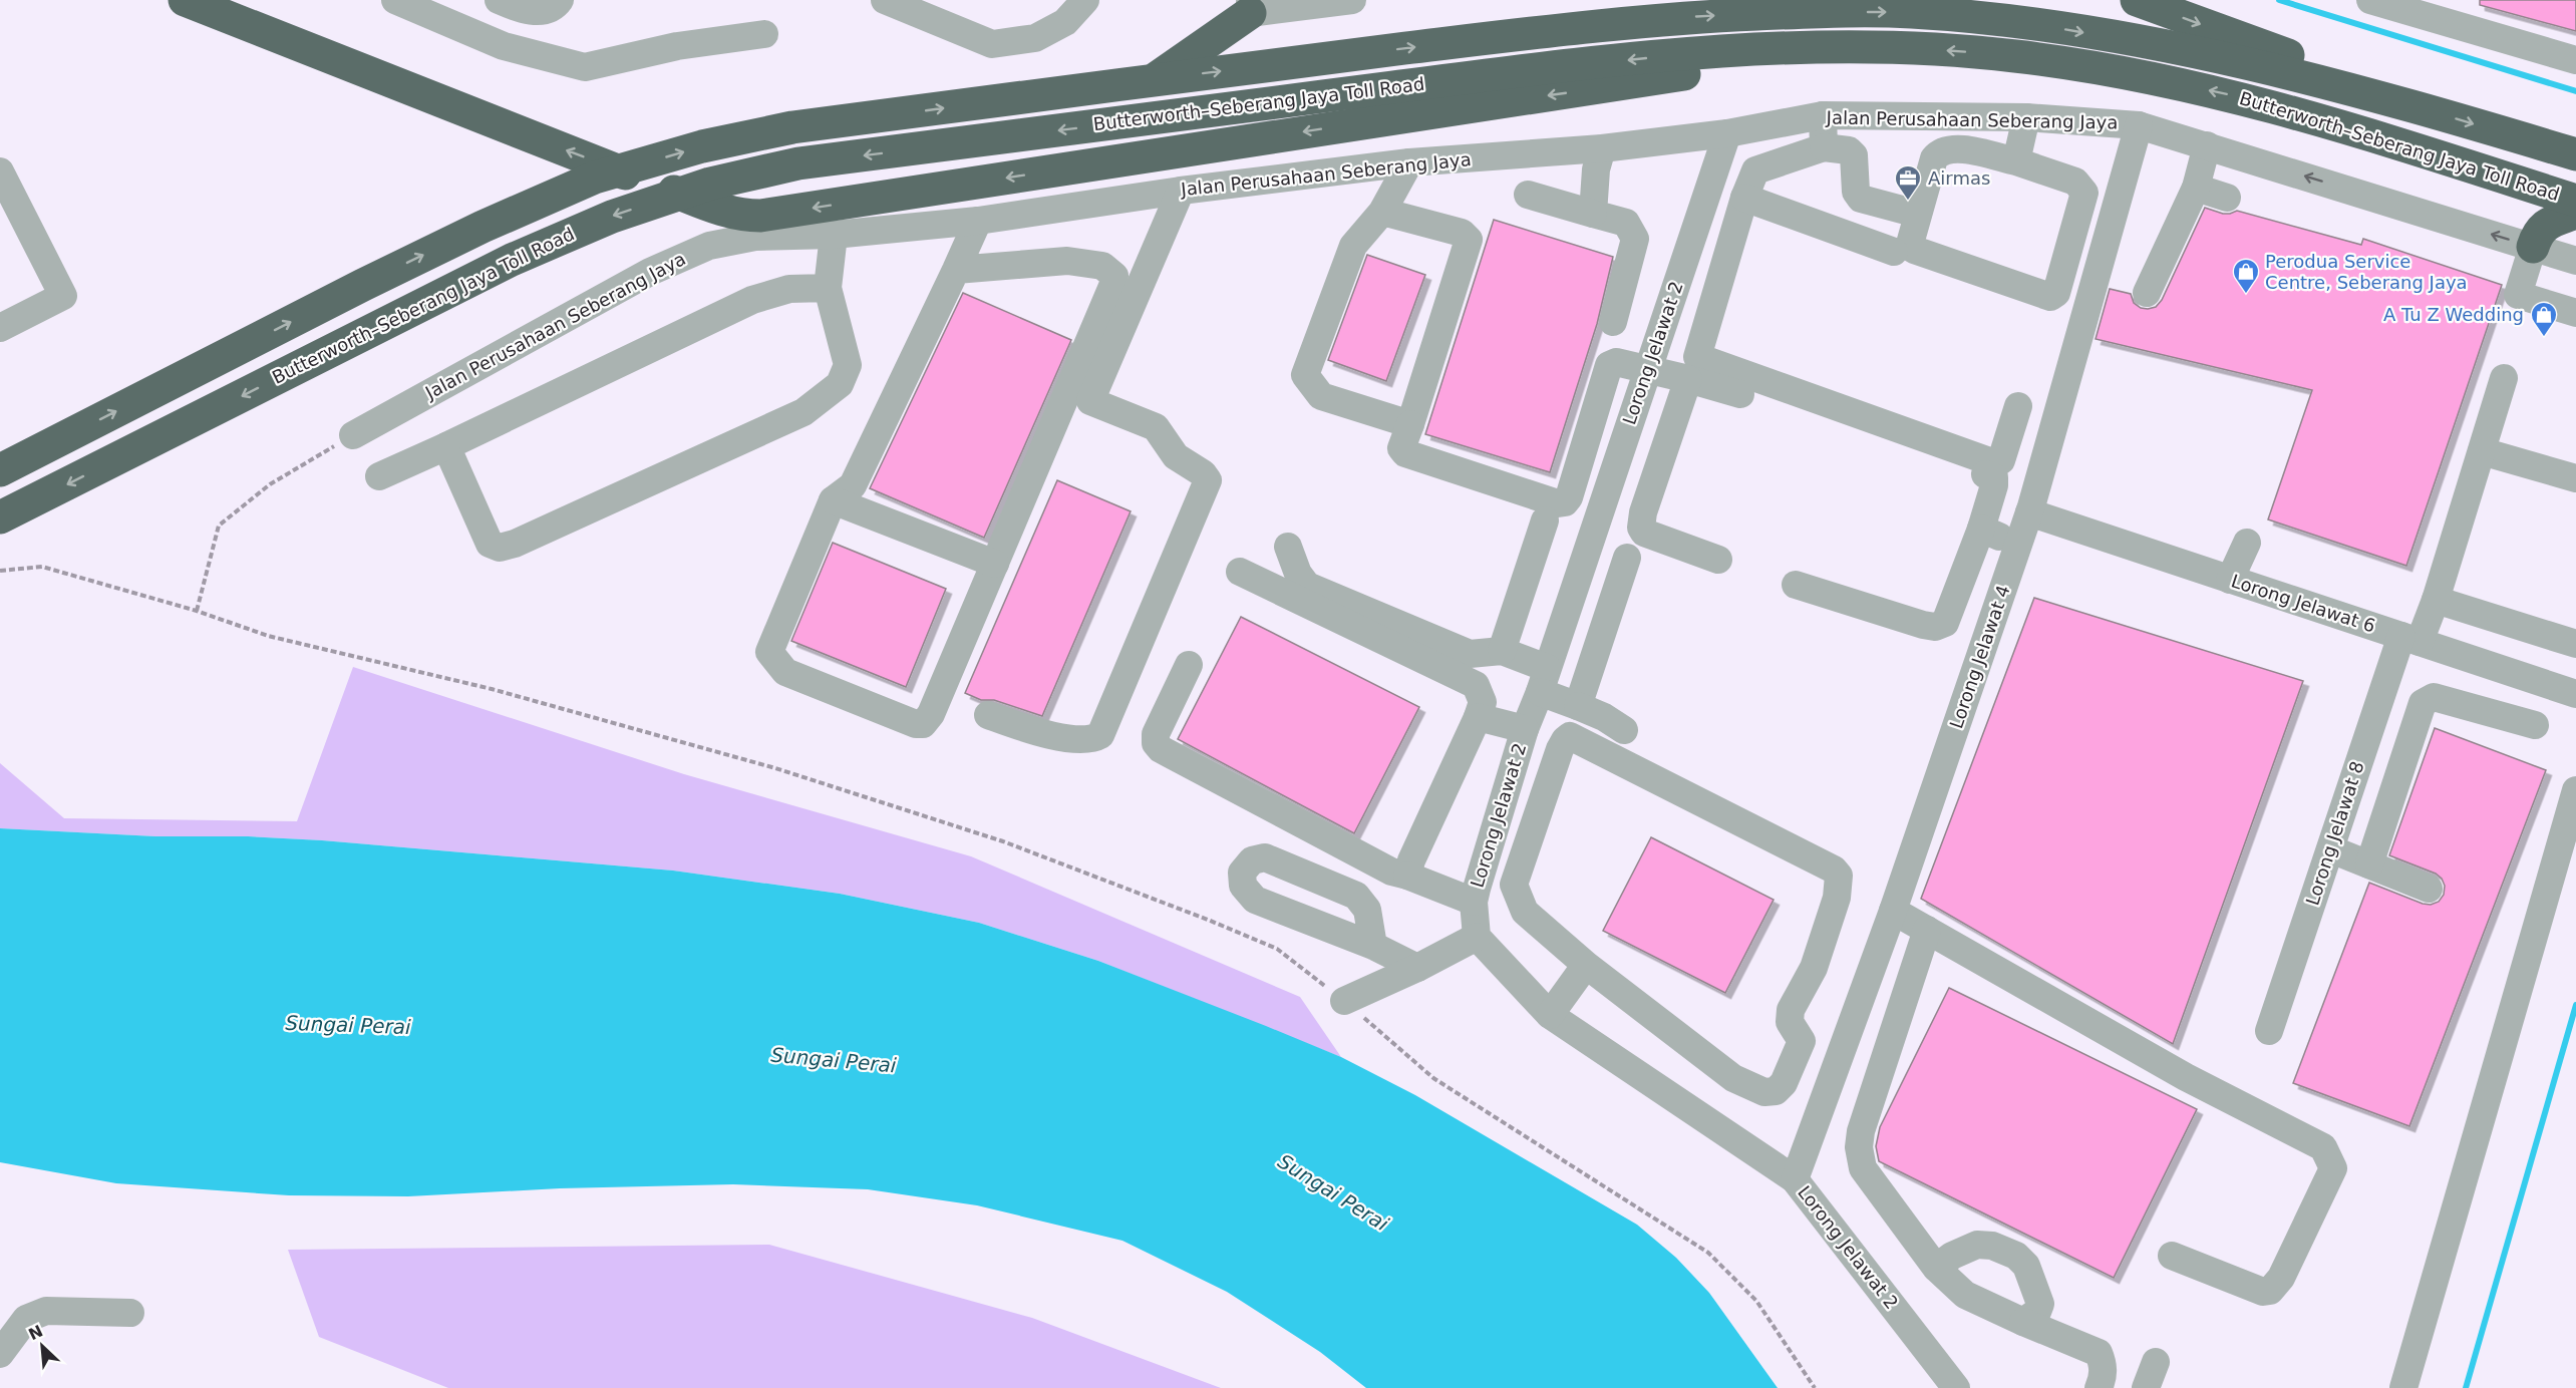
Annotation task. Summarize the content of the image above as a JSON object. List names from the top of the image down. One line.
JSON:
{"streets":{"highway":["Butterworth–Seberang Jaya Toll Road"],"street":["Jalan Perusahaan Seberang Jaya","Lorong Jelawat 2","Lorong Jelawat 6","Lorong Jelawat 4","Lorong Jelawat 8"]},"crossings":[["Jalan Perusahaan Seberang Jaya","Lorong Jelawat 2"],["Jalan Perusahaan Seberang Jaya","Lorong Jelawat 4"],["Lorong Jelawat 2","Lorong Jelawat 4"],["Lorong Jelawat 6","Lorong Jelawat 4"],["Lorong Jelawat 6","Lorong Jelawat 8"]],"water":["Sungai Perai"],"places":{"office":["Airmas"],"shop":["Perodua Service Centre, Seberang Jaya","A Tu Z Wedding"]},"north":"top left"}
